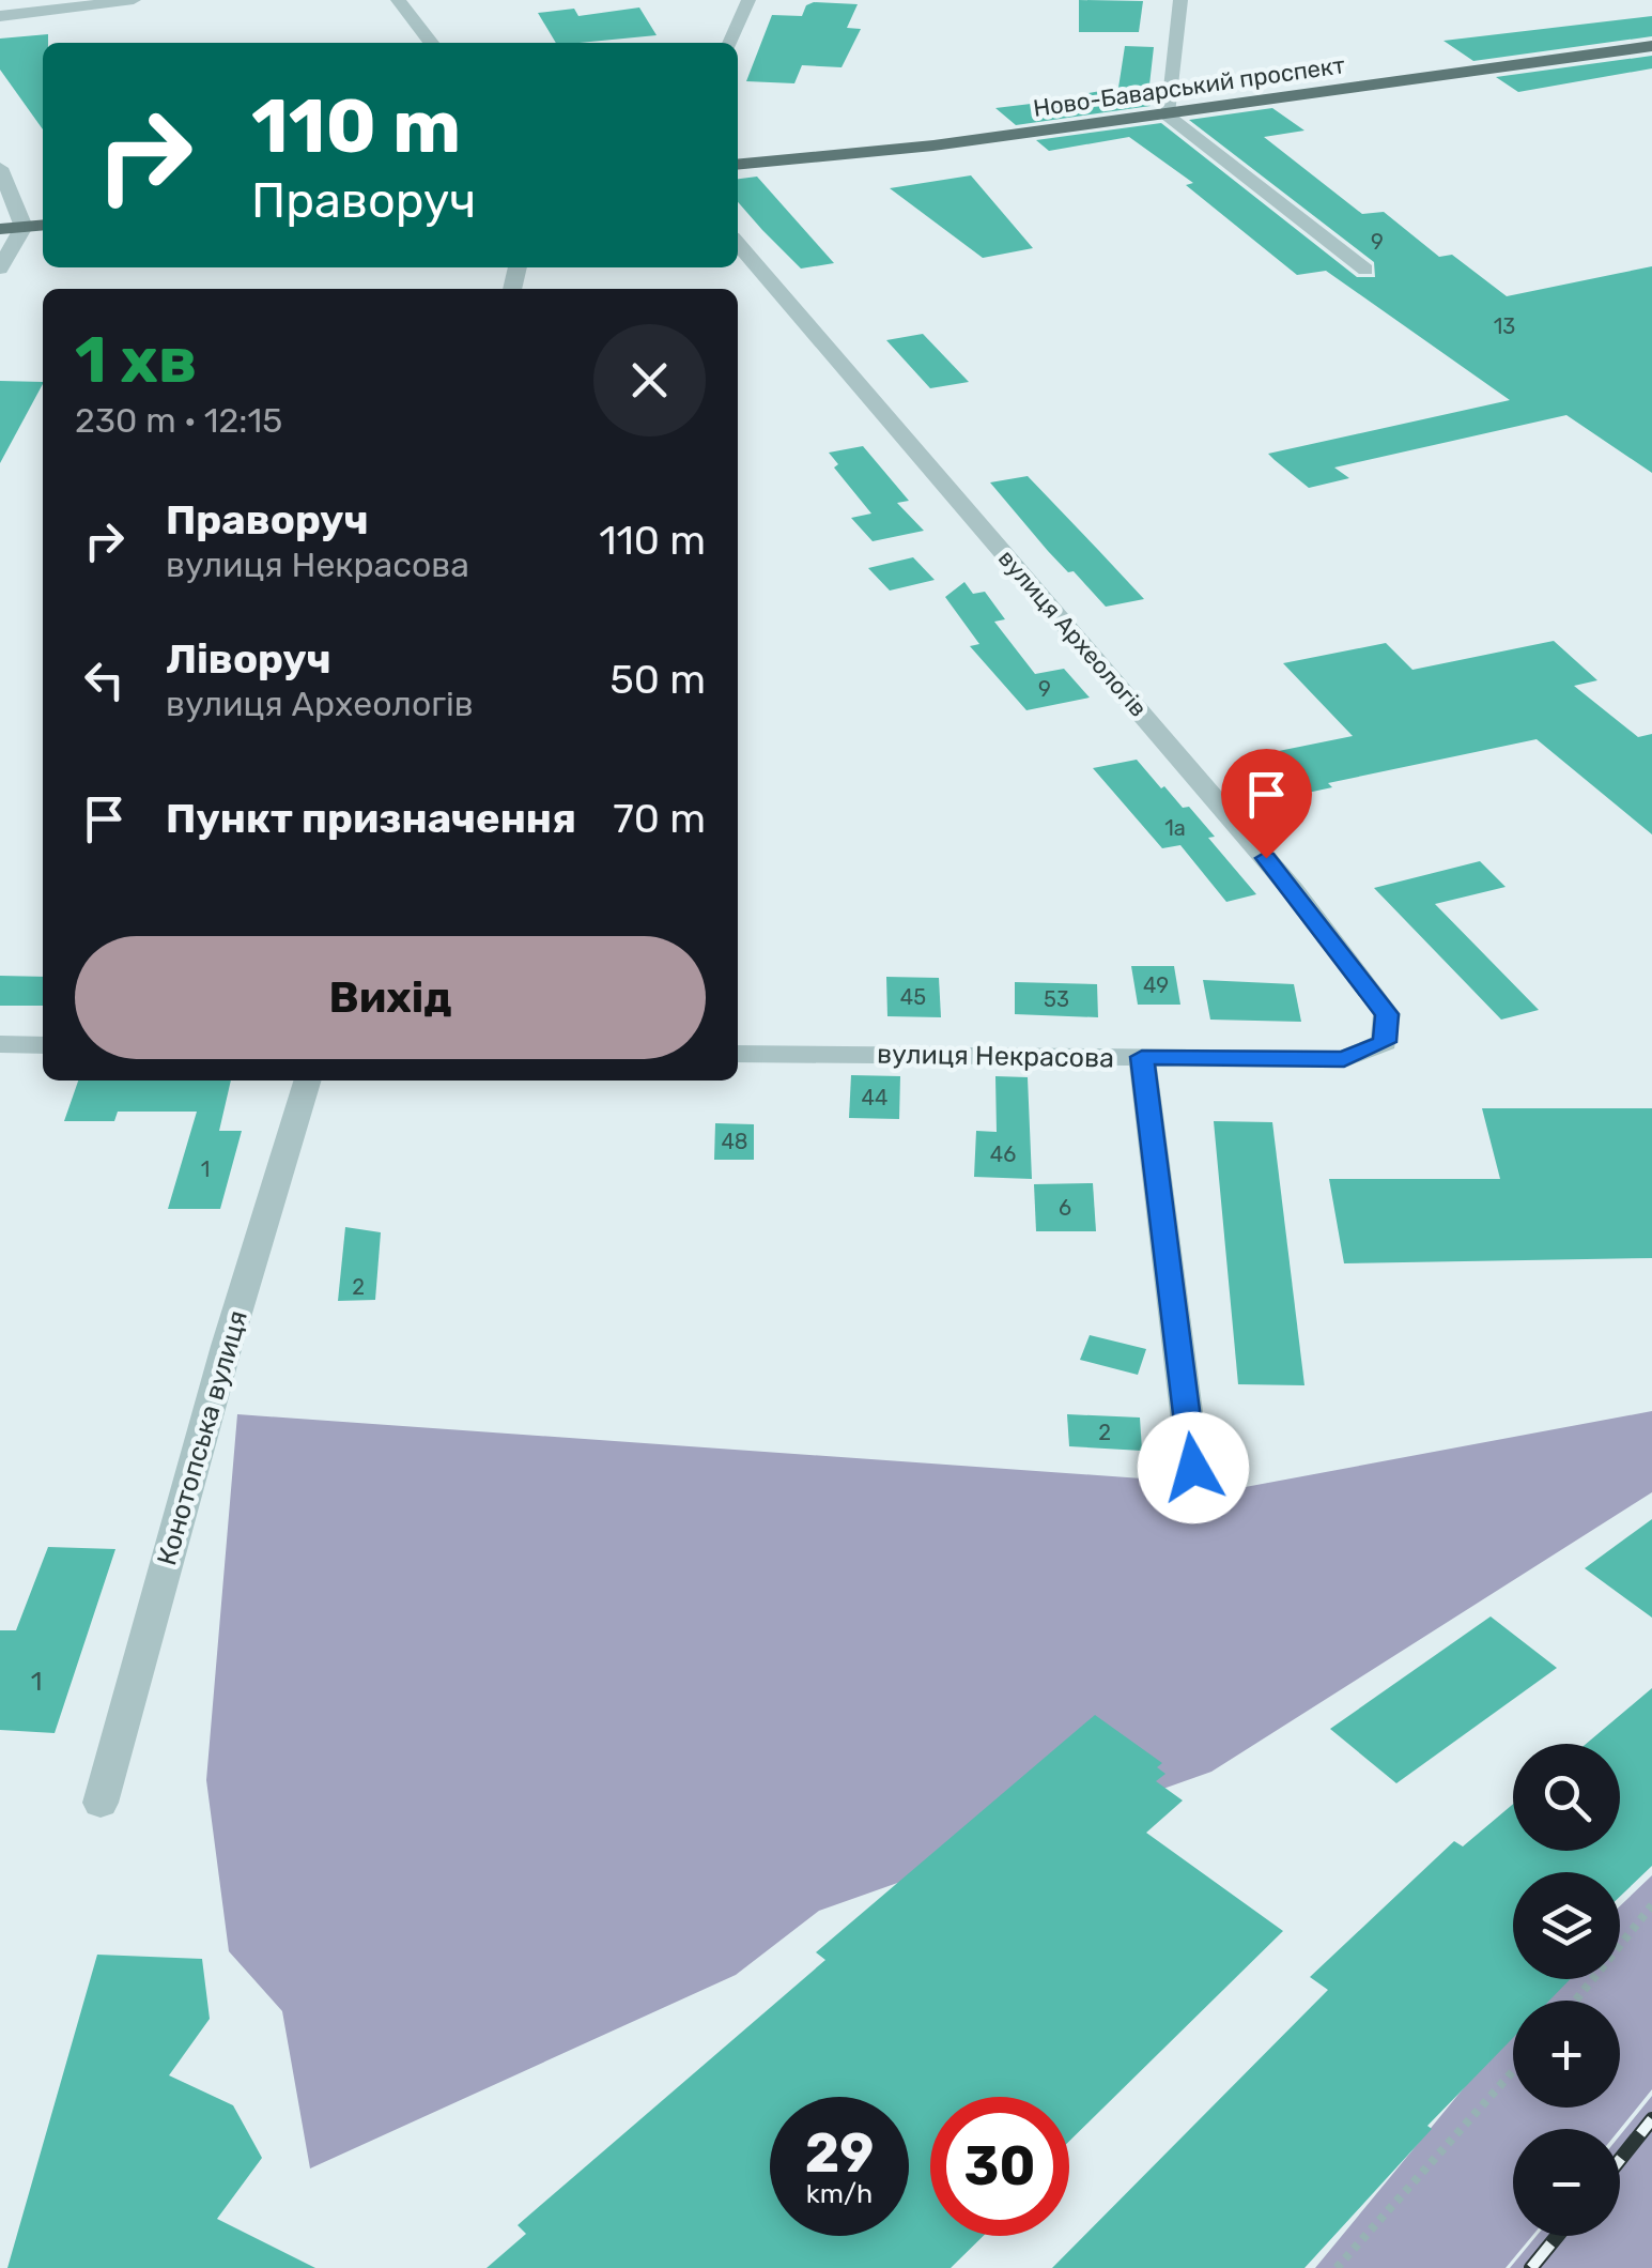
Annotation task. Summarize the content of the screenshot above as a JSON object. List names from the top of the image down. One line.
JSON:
{"streets":{"main road":["Ново-Баварський проспект"],"street":["вулиця Археологів","вулиця Некрасова","Конотопська вулиця"]},"crossings":[["вулиця Археологів","вулиця Некрасова"]],"house_numbers":["9","13","9","1а","49","45","53","44","48","46","1","6","2","2","1"],"page":{"turn":["110 m","Праворуч"],"heading":["1 хв","230 m · 12:15"],"list":[{"name":"Праворуч","note":"вулиця Некрасова","value":"110 m"},{"name":"Ліворуч","note":"вулиця Археологів","value":"50 m"},{"name":"Пункт призначення","value":"70 m"}],"buttons":"Вихід","map_buttons":["+","−"],"speed":"29 km/h","limit":"30"}}
